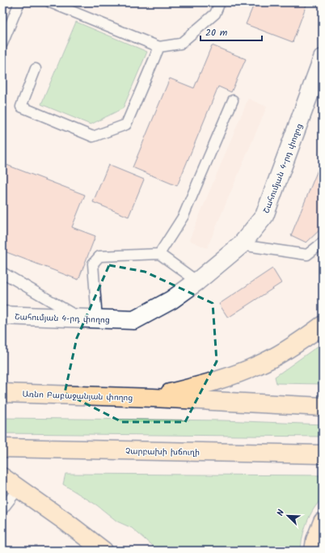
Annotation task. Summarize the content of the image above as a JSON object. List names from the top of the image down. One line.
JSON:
{"streets":{"highway":["Առնո Բաբաջանյան փողոց","Չարբախի խճուղի"],"street":["Շահումյան 4-րդ փողոց"]},"scale_bar":"20 m","north":"top left"}
